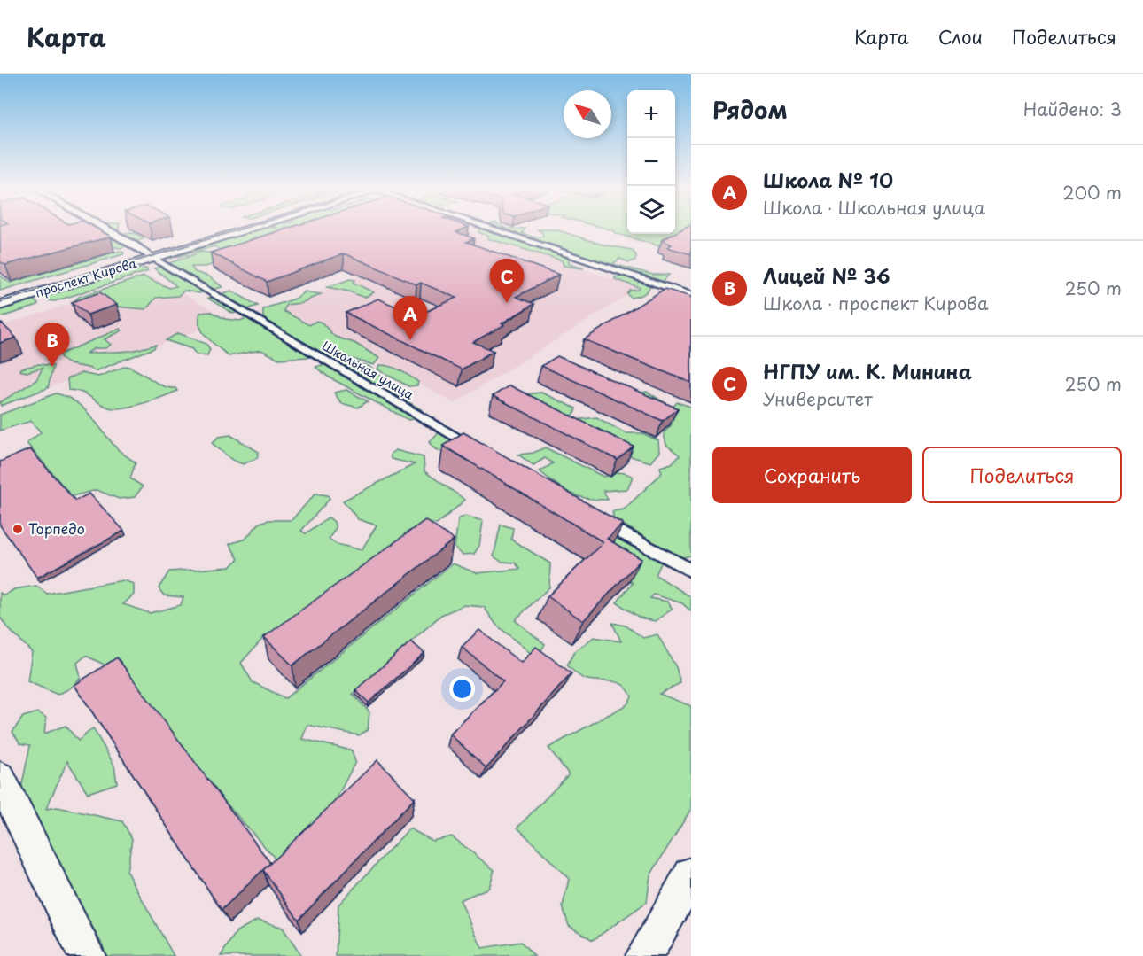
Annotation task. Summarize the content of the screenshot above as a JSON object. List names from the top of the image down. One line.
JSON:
{"streets":{"street":["проспект Кирова","Школьная улица"]},"crossings":[["проспект Кирова","Школьная улица"]],"places":["Торпедо"],"north":"top left","page":{"header":"Карта","nav":["Карта","Слои","Поделиться"],"heading":["Рядом","Найдено: 3"],"map_buttons":["+","−"],"list":[{"mark":"A","name":"Школа № 10","note":"Школа · Школьная улица","value":"200 m"},{"mark":"B","name":"Лицей № 36","note":"Школа · проспект Кирова","value":"250 m"},{"mark":"C","name":"НГПУ им. К. Минина","note":"Университет","value":"250 m"}],"pins":["C","A","B"],"buttons":["Сохранить","Поделиться"]}}
